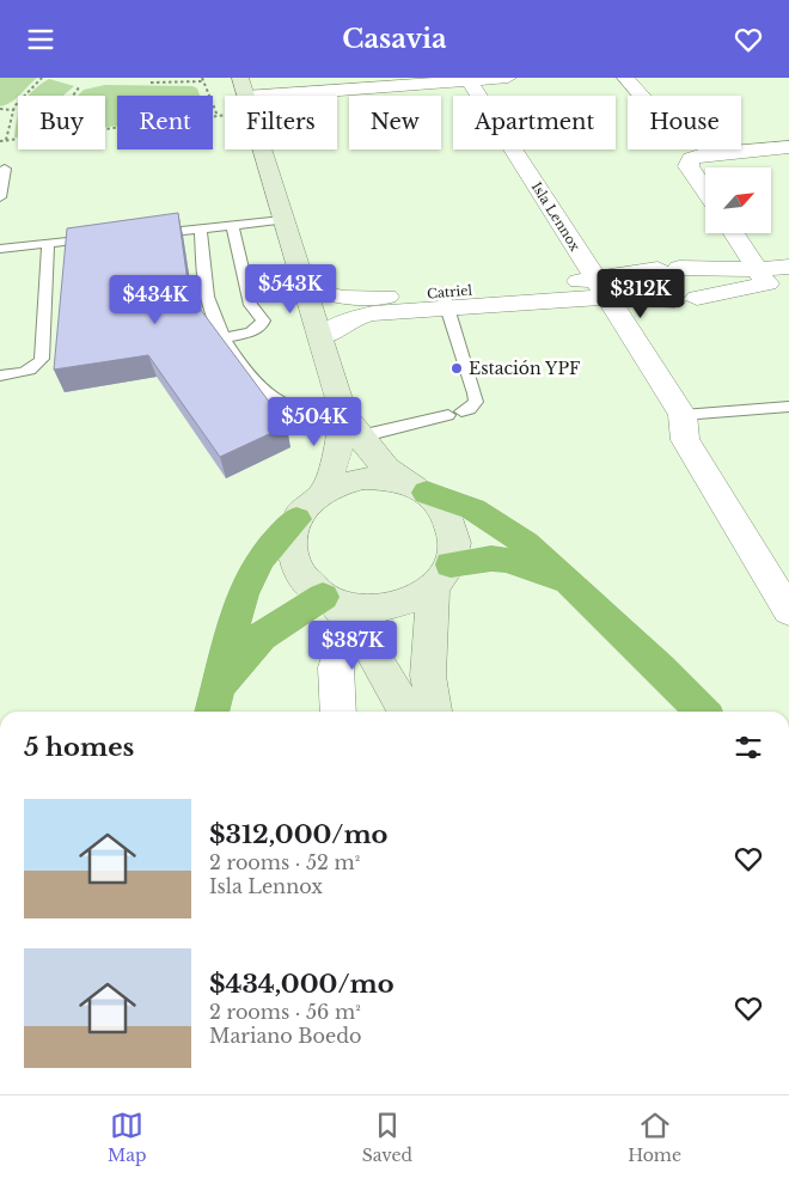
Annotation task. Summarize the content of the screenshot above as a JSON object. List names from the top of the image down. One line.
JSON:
{"streets":{"street":["Isla Lennox","Catriel"]},"crossings":[["Isla Lennox","Catriel"]],"places":["Estación YPF"],"north":"top right","page":{"header":"Casavia","chip":["Buy","Rent","Filters","New","Apartment","House"],"price":["$543K","$312K","$434K","$504K","$387K"],"heading":"5 homes","list":[{"name":"$312,000/mo","note":"2 rooms · 52 m² · Isla Lennox"},{"name":"$434,000/mo","note":"2 rooms · 56 m² · Mariano Boedo"}],"tabs":["Map","Saved","Home"]}}
